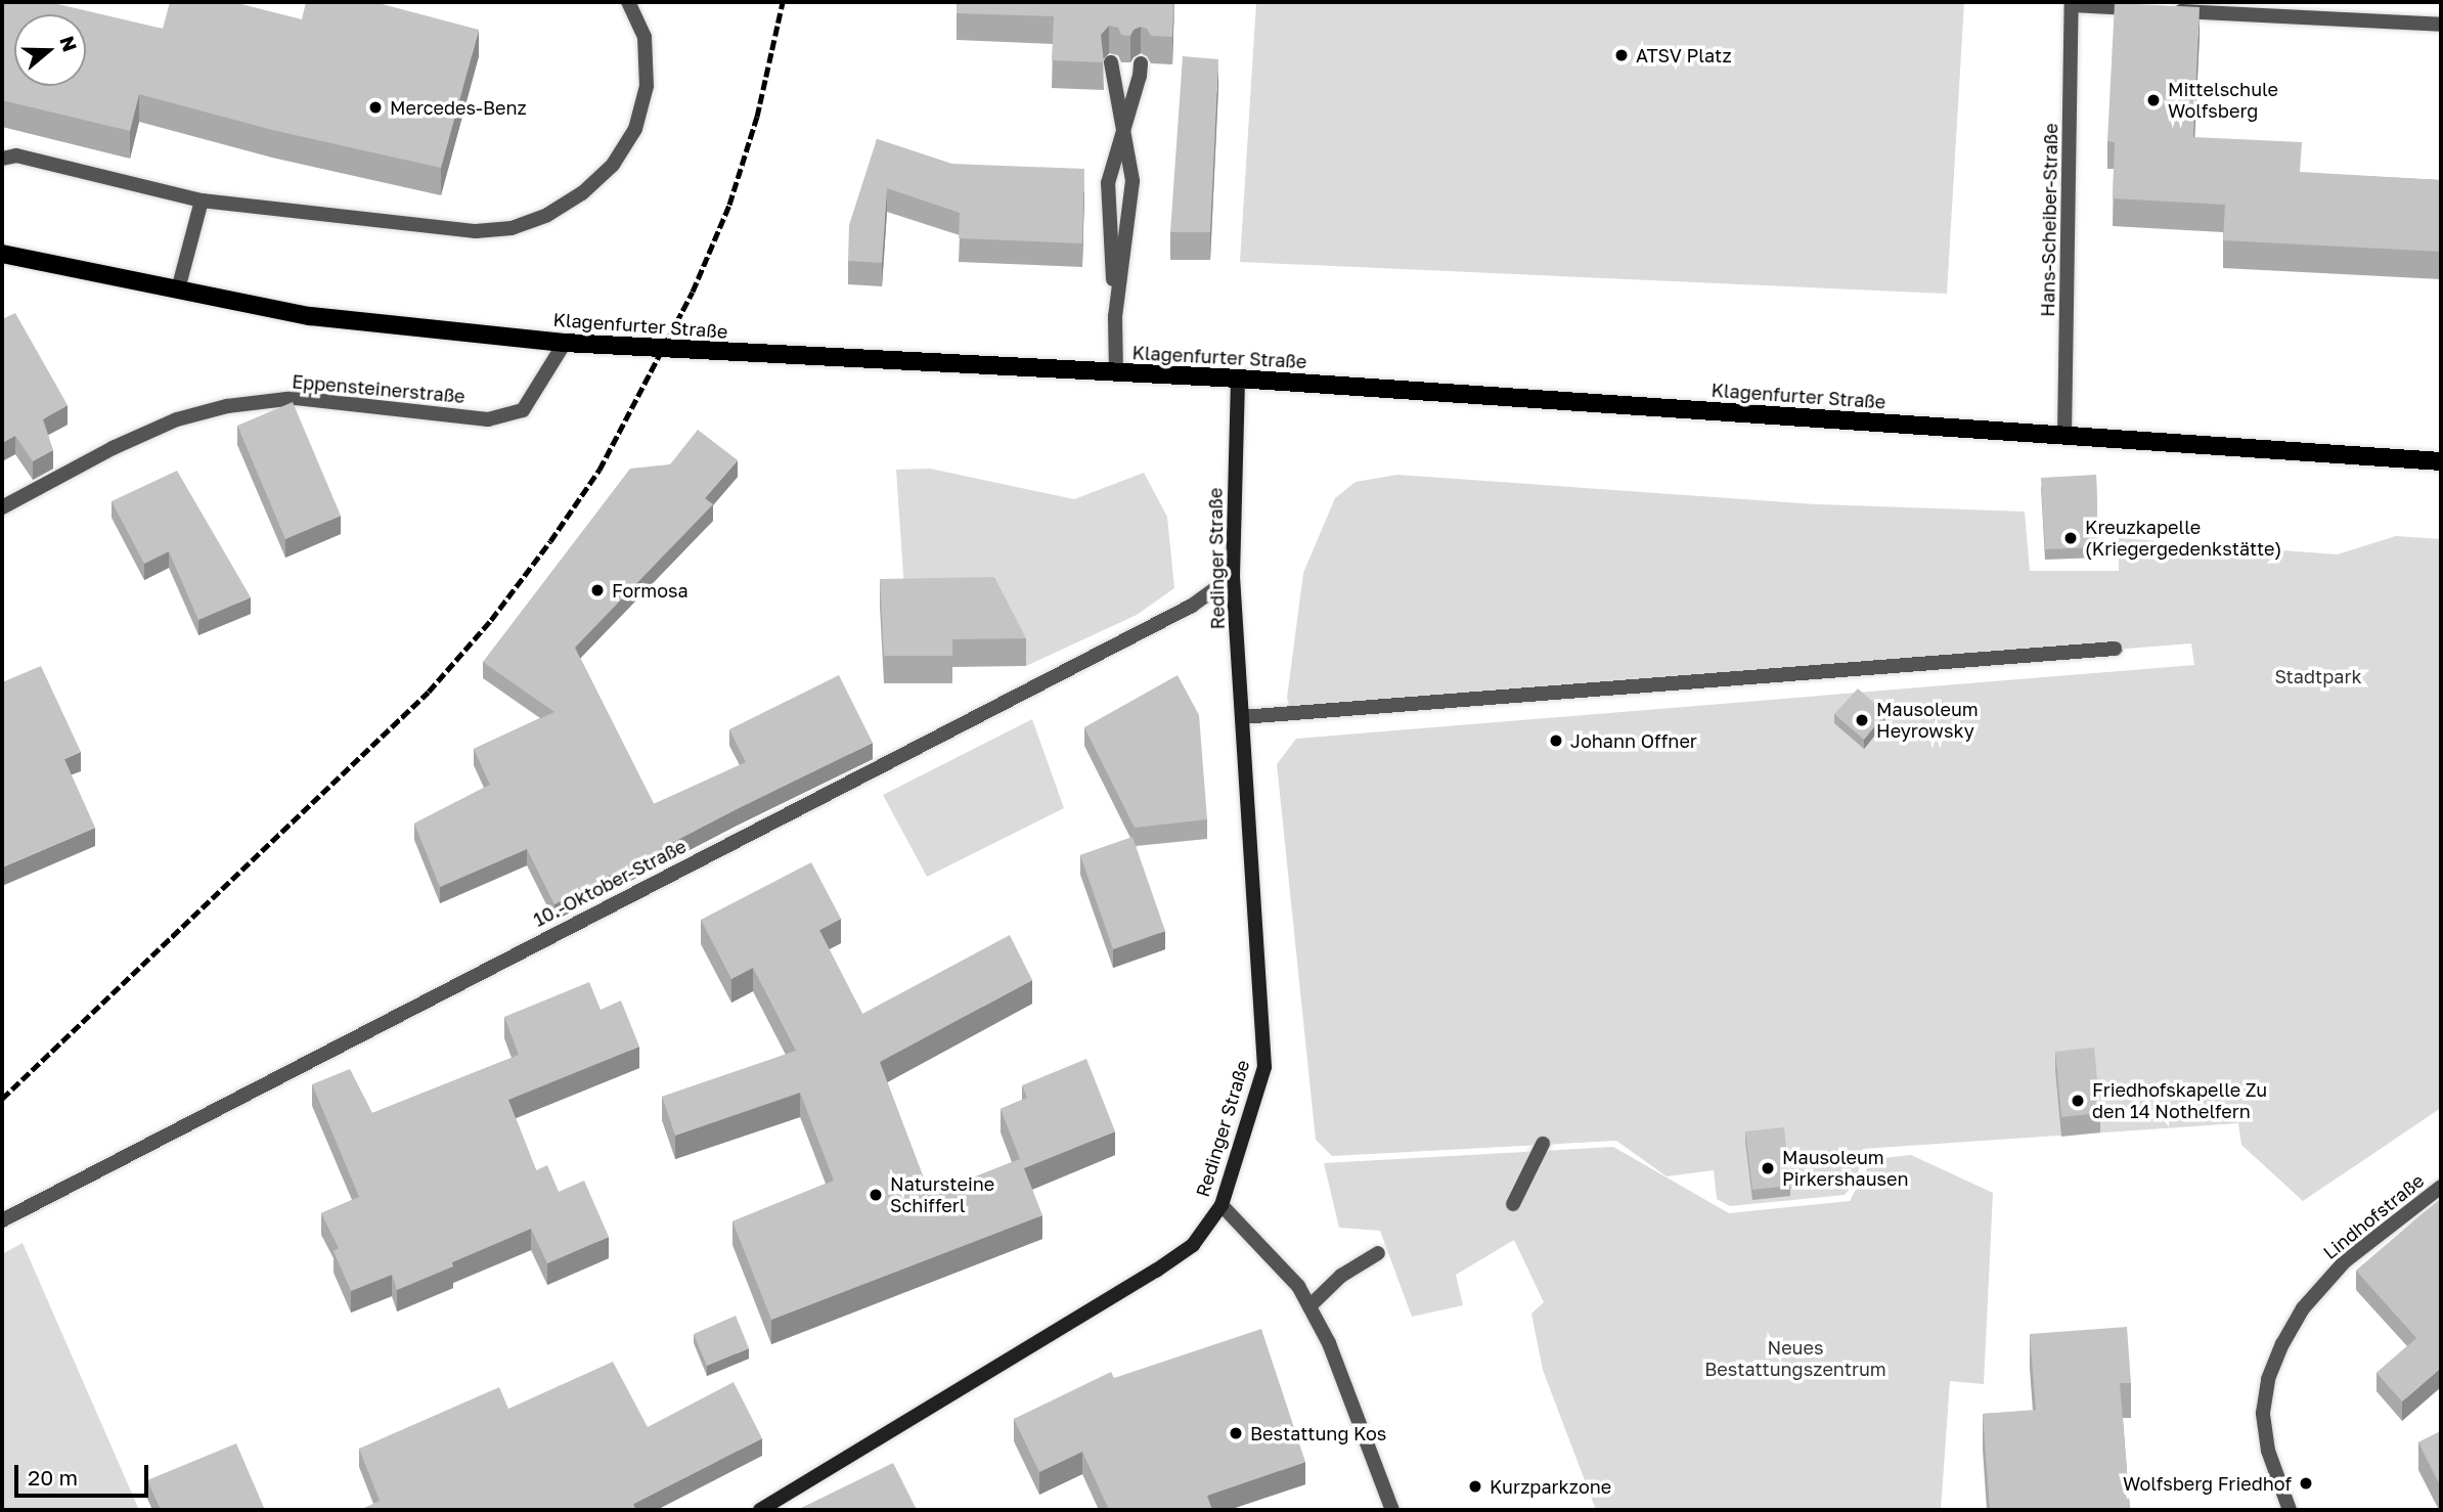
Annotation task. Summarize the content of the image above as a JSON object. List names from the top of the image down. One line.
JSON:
{"streets":{"main road":["Klagenfurter Straße","Redinger Straße"],"street":["Hans-Scheiber-Straße","Eppensteinerstraße","10.-Oktober-Straße","Lindhofstraße"]},"crossings":[["Hans-Scheiber-Straße","Klagenfurter Straße"],["Klagenfurter Straße","Eppensteinerstraße"],["Klagenfurter Straße","Redinger Straße"],["Redinger Straße","10.-Oktober-Straße"]],"parks":["Stadtpark","Neues Bestattungszentrum"],"places":["ATSV Platz","Mittelschule Wolfsberg","Mercedes-Benz","Kreuzkapelle (Kriegergedenkstätte)","Formosa","Mausoleum Heyrowsky","Johann Offner","Friedhofskapelle Zu den 14 Nothelfern","Mausoleum Pirkershausen","Natursteine Schifferl","Bestattung Kos","Wolfsberg Friedhof","Kurzparkzone"],"scale_bar":"20 m","north":"right"}
